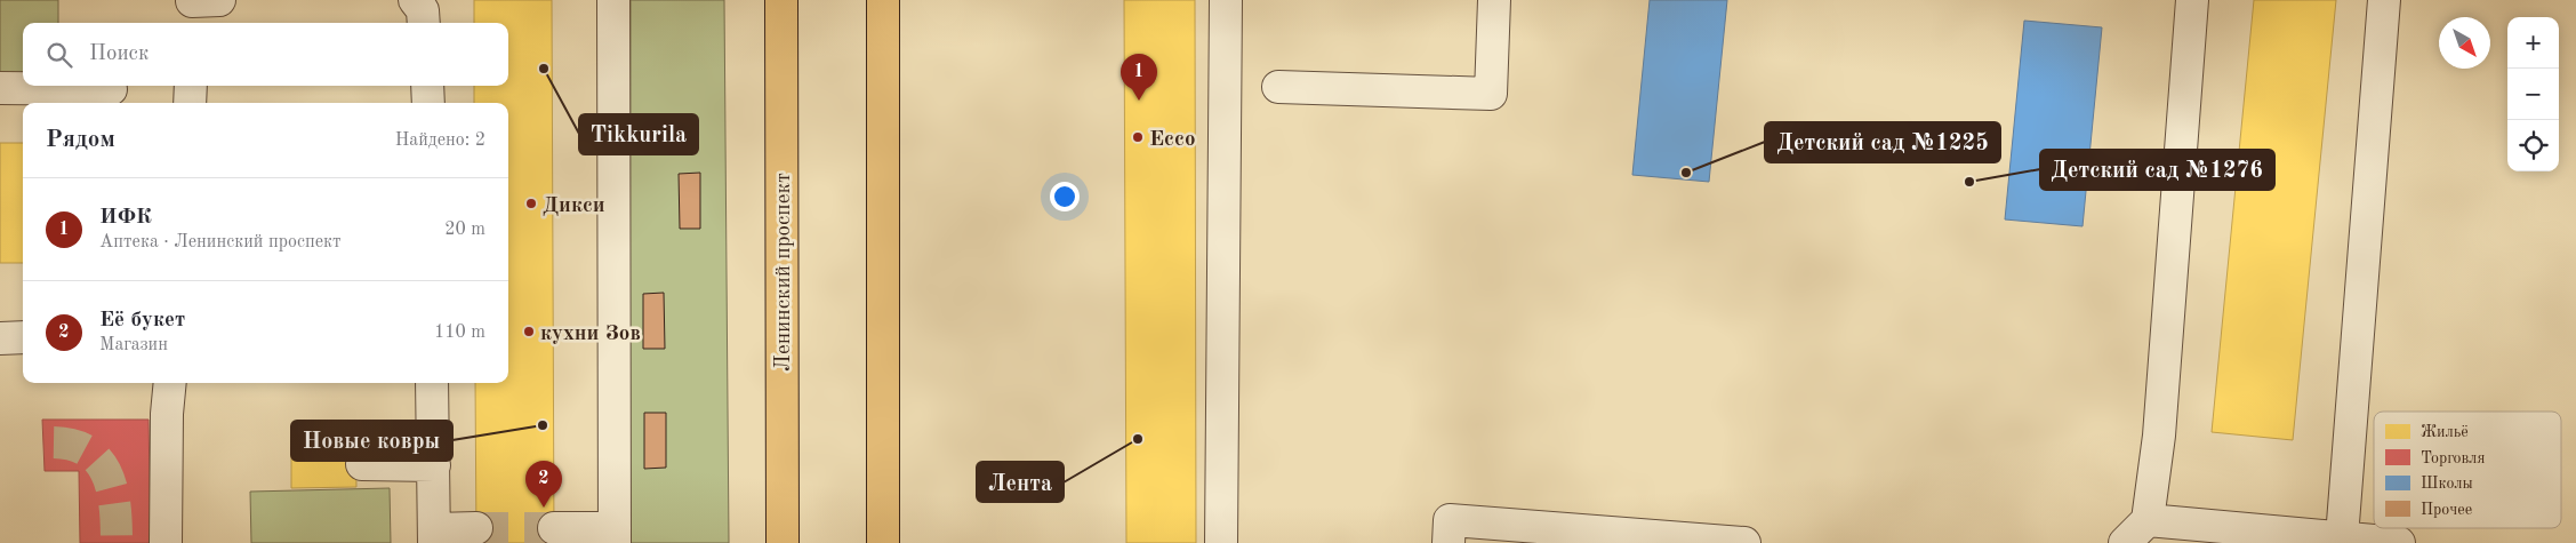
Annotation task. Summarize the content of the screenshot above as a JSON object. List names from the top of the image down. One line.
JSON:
{"streets":{"main road":["Ленинский проспект"]},"places":["Tikkurila","Ecco","Детский сад №1225","Детский сад №1276","Дикси","кухни Зов","Новые ковры","Лента"],"legend":["Жильё","Торговля","Школы","Прочее"],"north":"bottom right","page":{"map_buttons":["+","−"],"search":"Поиск","pins":["1","2"],"heading":["Рядом","Найдено: 2"],"list":[{"mark":"1","name":"ИФК","note":"Аптека · Ленинский проспект","value":"20 m"},{"mark":"2","name":"Её букет","note":"Магазин","value":"110 m"}]}}
